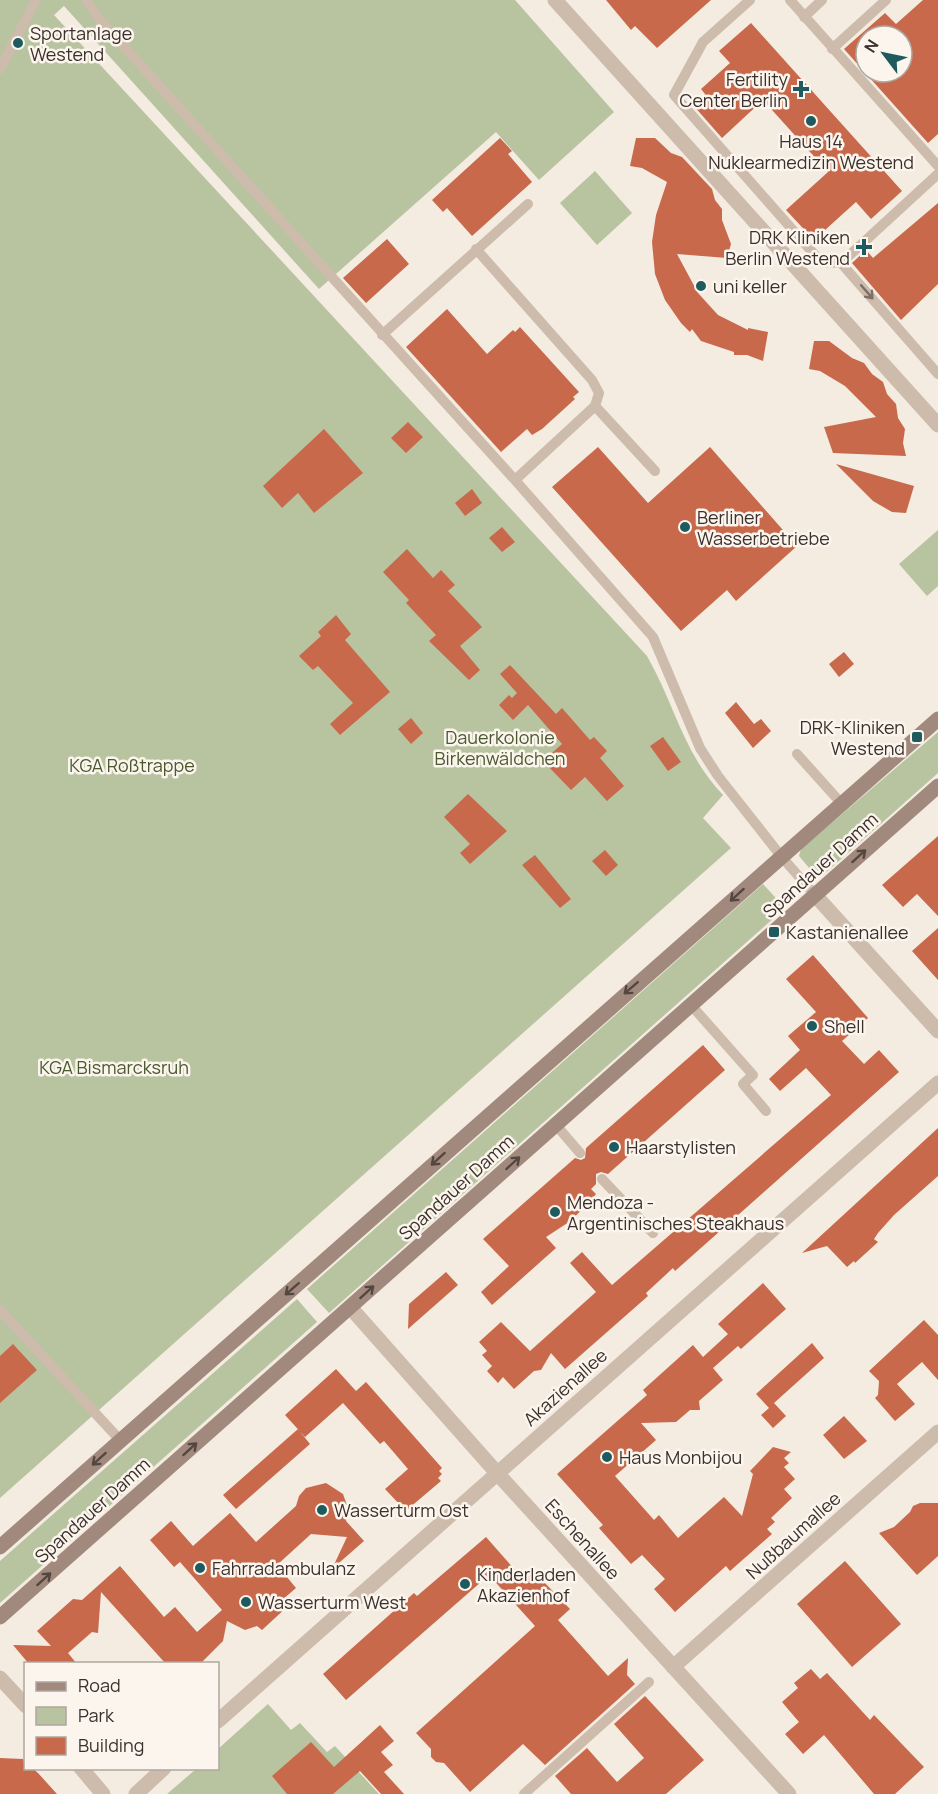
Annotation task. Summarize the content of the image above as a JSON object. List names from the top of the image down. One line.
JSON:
{"streets":{"main road":["Spandauer Damm"],"street":["Akazienallee","Nußbaumallee","Eschenallee"]},"crossings":[["Spandauer Damm","Eschenallee"],["Akazienallee","Eschenallee"],["Nußbaumallee","Eschenallee"]],"parks":["Dauerkolonie Birkenwäldchen","KGA Roßtrappe","KGA Bismarcksruh"],"places":{"other":["Sportanlage Westend","Haus 14 Nuklearmedizin Westend","uni keller","Berliner Wasserbetriebe","Shell","Haarstylisten","Mendoza - Argentinisches Steakhaus","Haus Monbijou","Wasserturm Ost","Fahrradambulanz","Kinderladen Akazienhof","Wasserturm West"],"health":["Fertility Center Berlin","DRK Kliniken Berlin Westend"],"transit":["DRK-Kliniken Westend","Kastanienallee"]},"legend":["Road","Park","Building"],"north":"top left"}
